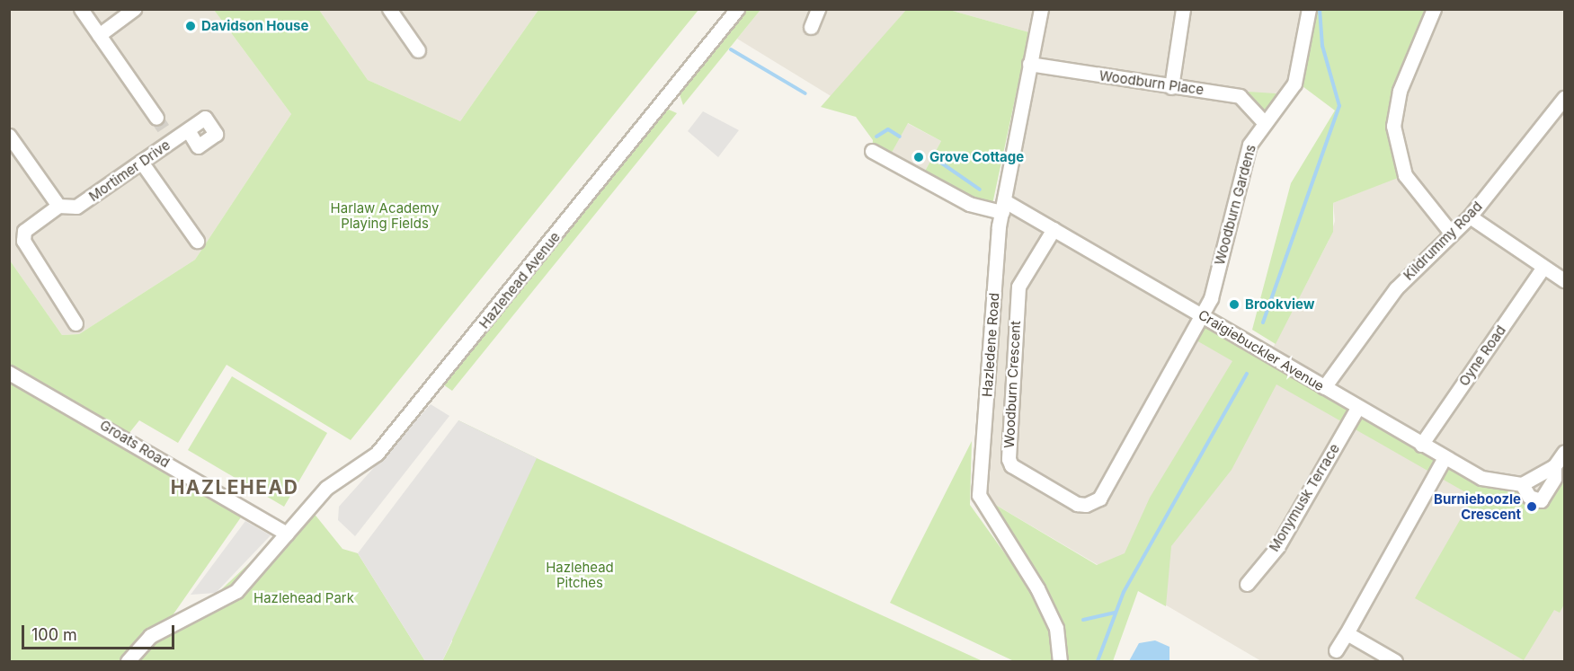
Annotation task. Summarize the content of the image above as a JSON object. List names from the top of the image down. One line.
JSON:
{"streets":{"street":["Woodburn Place","Mortimer Drive","Woodburn Gardens","Kildrummy Road","Hazlehead Avenue","Hazledene Road","Craigiebuckler Avenue","Oyne Road","Woodburn Crescent","Groats Road","Monymusk Terrace"]},"crossings":[["Woodburn Place","Woodburn Gardens"],["Woodburn Place","Hazledene Road"],["Woodburn Gardens","Craigiebuckler Avenue"],["Woodburn Gardens","Woodburn Crescent"],["Kildrummy Road","Craigiebuckler Avenue"],["Hazlehead Avenue","Groats Road"],["Hazledene Road","Craigiebuckler Avenue"],["Craigiebuckler Avenue","Oyne Road"],["Craigiebuckler Avenue","Woodburn Crescent"],["Craigiebuckler Avenue","Monymusk Terrace"]],"districts":["HAZLEHEAD"],"parks":["Harlaw Academy Playing Fields","Hazlehead Pitches","Hazlehead Park"],"places":["Davidson House","Grove Cottage","Brookview","Burnieboozle Crescent"],"scale_bar":"100 m"}
